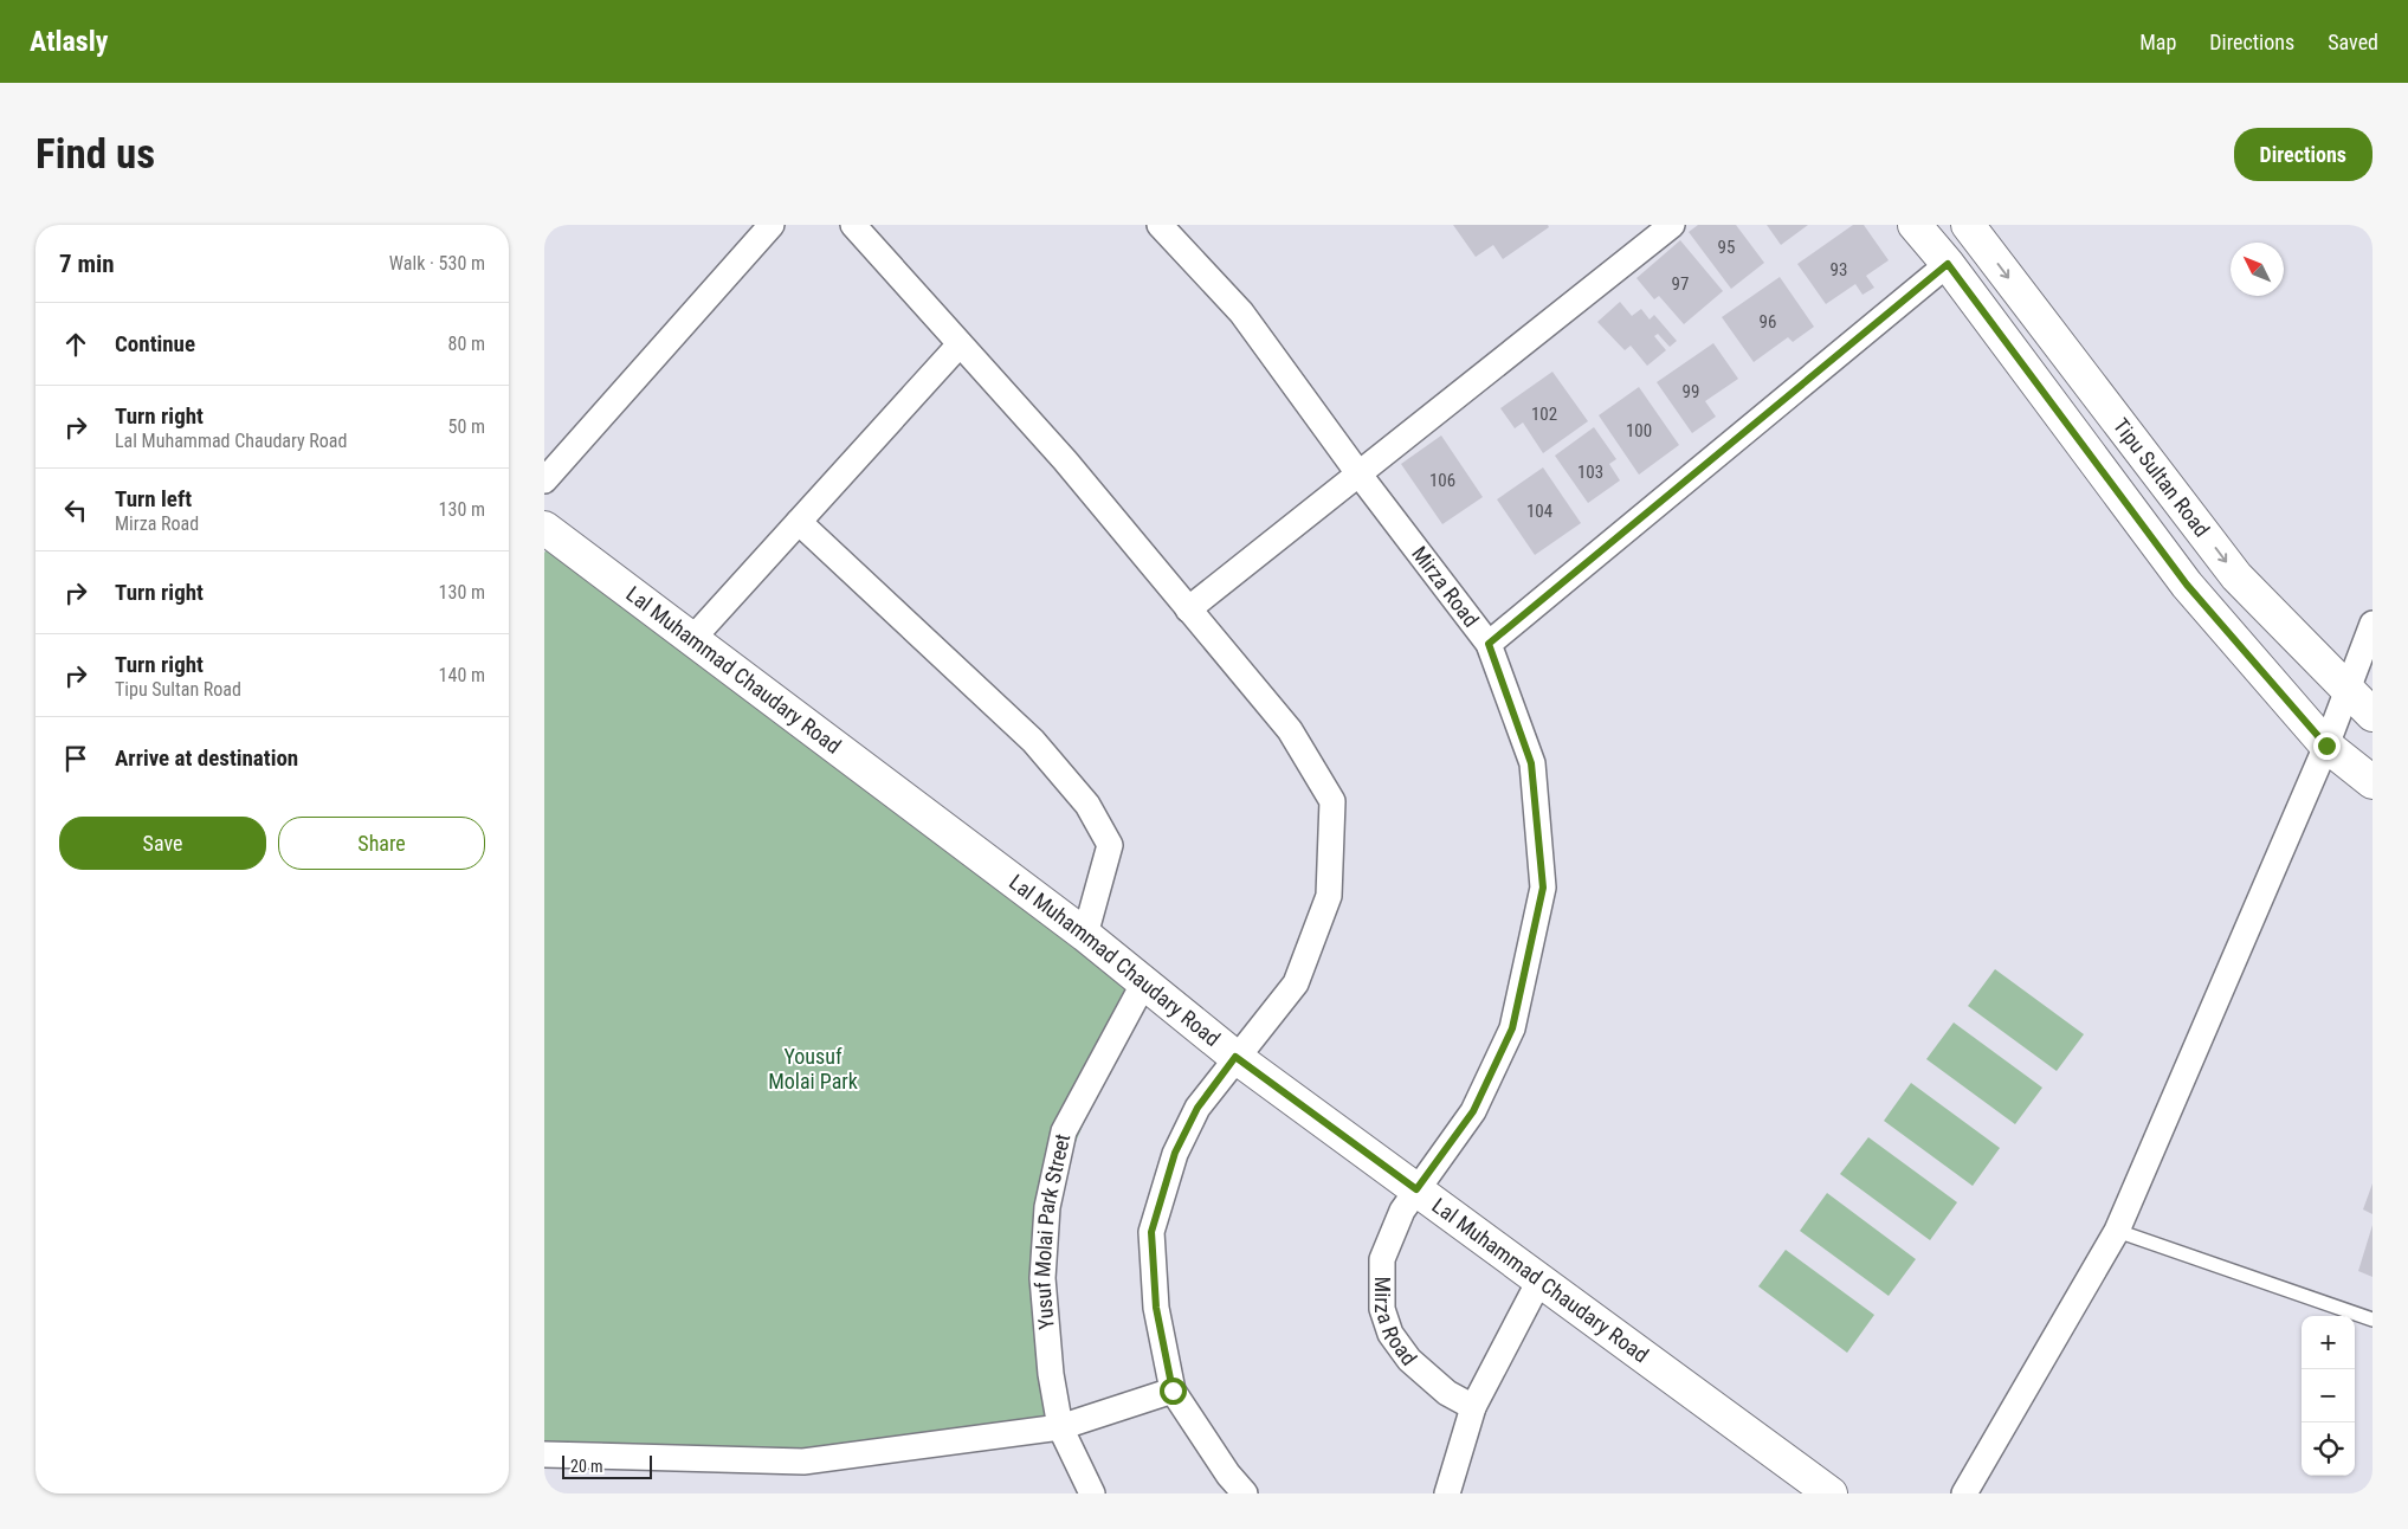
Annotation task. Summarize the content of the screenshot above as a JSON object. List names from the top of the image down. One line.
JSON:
{"streets":{"street":["Tipu Sultan Road","Mirza Road","Lal Muhammad Chaudary Road","Yusuf Molai Park Street"]},"crossings":[["Mirza Road","Lal Muhammad Chaudary Road"],["Lal Muhammad Chaudary Road","Yusuf Molai Park Street"]],"parks":["Yousuf Molai Park"],"house_numbers":["95","93","97","96","99","102","100","103","106","104"],"scale_bar":"20 m","north":"top left","page":{"header":"Atlasly","nav":["Map","Directions","Saved"],"buttons":["Directions",["Save","Share"]],"title":"Find us","heading":["7 min","Walk · 530 m"],"list":[["Continue","80 m"],["Turn right","Lal Muhammad Chaudary Road","50 m"],["Turn left","Mirza Road","130 m"],["Turn right","130 m"],["Turn right","Tipu Sultan Road","140 m"],"Arrive at destination"],"map_buttons":["+","−"],"scale":"20 m"}}
